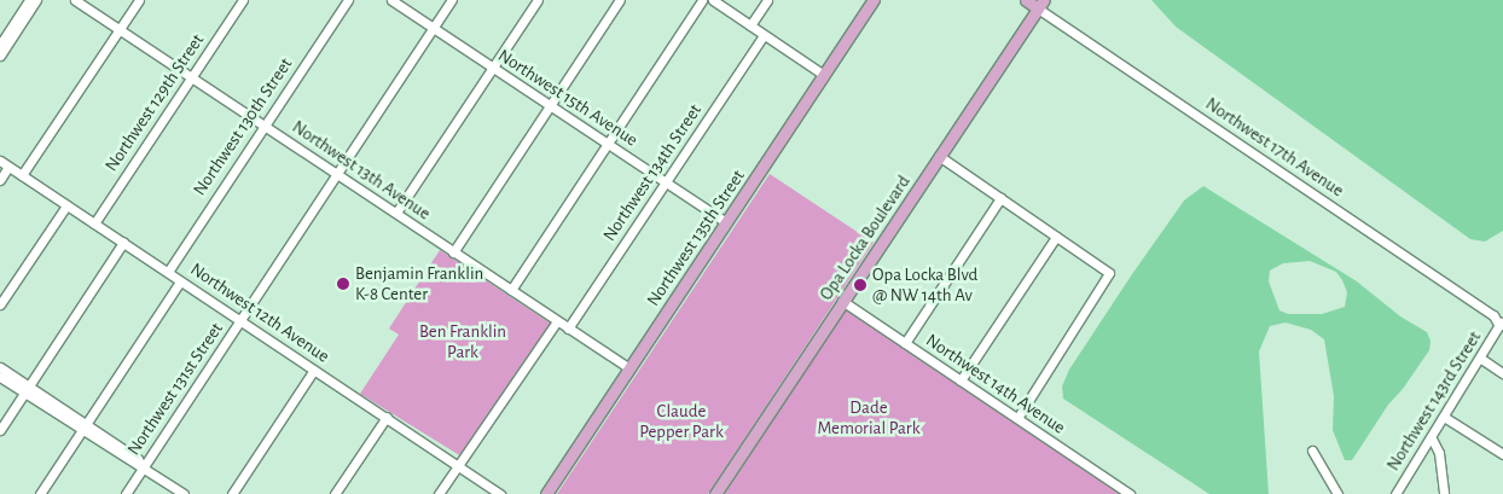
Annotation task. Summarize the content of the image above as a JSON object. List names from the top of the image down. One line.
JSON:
{"streets":{"main road":["Northwest 17th Avenue","Northwest 135th Street","Opa Locka Boulevard"],"street":["Northwest 15th Avenue","Northwest 129th Street","Northwest 130th Street","Northwest 13th Avenue","Northwest 134th Street","Northwest 12th Avenue","Northwest 14th Avenue","Northwest 131st Street","Northwest 143rd Street"]},"crossings":[["Northwest 15th Avenue","Northwest 134th Street"],["Northwest 15th Avenue","Northwest 135th Street"],["Northwest 15th Avenue","Northwest 131st Street"],["Northwest 129th Street","Northwest 13th Avenue"],["Northwest 129th Street","Northwest 12th Avenue"],["Northwest 130th Street","Northwest 13th Avenue"],["Northwest 130th Street","Northwest 12th Avenue"],["Northwest 17th Avenue","Opa Locka Boulevard"],["Northwest 17th Avenue","Northwest 143rd Street"],["Northwest 13th Avenue","Northwest 134th Street"],["Northwest 13th Avenue","Northwest 135th Street"],["Northwest 13th Avenue","Northwest 131st Street"],["Opa Locka Boulevard","Northwest 14th Avenue"],["Northwest 12th Avenue","Northwest 131st Street"]],"parks":["Ben Franklin Park","Dade Memorial Park","Claude Pepper Park"],"places":["Benjamin Franklin K-8 Center","Opa Locka Blvd @ NW 14th Av"]}
